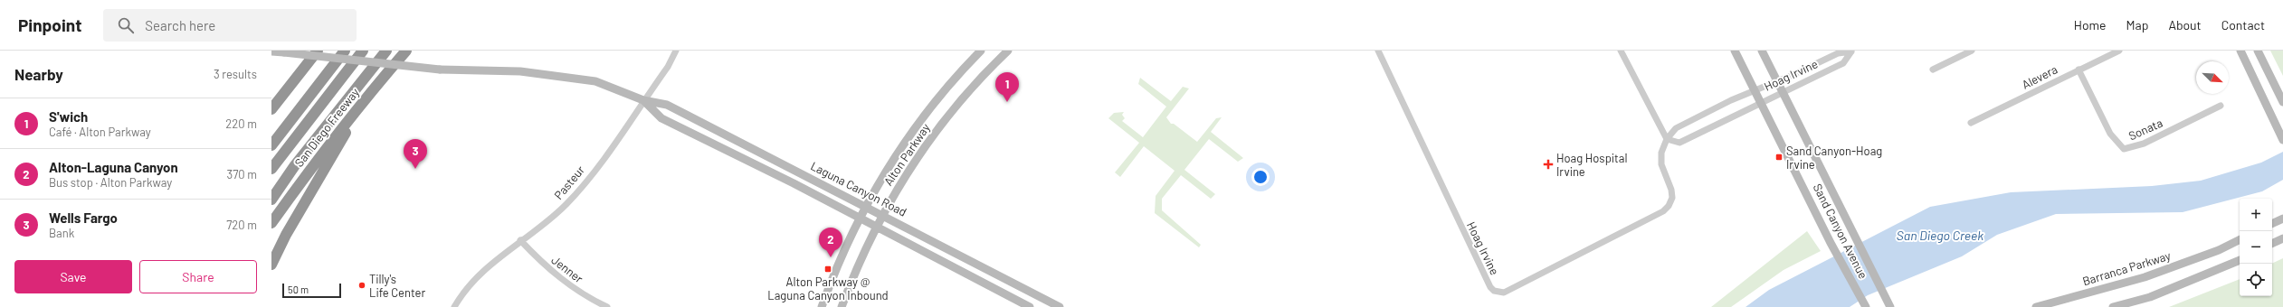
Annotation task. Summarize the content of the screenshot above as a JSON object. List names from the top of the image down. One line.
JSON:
{"streets":{"highway":["San Diego Freeway"],"main road":["Alton Parkway","Laguna Canyon Road","Sand Canyon Avenue","Barranca Parkway"],"street":["Hoag Irvine","Alevera","Sonata","Pasteur","Jenner"]},"crossings":[["Hoag Irvine","Sand Canyon Avenue"],["Alevera","Sonata"],["Alton Parkway","Laguna Canyon Road"],["Pasteur","Laguna Canyon Road"],["Pasteur","Jenner"]],"water":["San Diego Creek"],"places":{"transit":["Sand Canyon-Hoag Irvine","Alton Parkway @ Laguna Canyon Inbound"],"health":["Hoag Hospital Irvine"],"other":["Tilly's Life Center"]},"scale_bar":"50 m","north":"bottom right","page":{"header":"Pinpoint","search":"Search here","nav":["Home","Map","About","Contact"],"heading":["Nearby","3 results"],"pins":["1","3","2"],"list":[{"mark":"1","name":"S'wich","note":"Café · Alton Parkway","value":"220 m"},{"mark":"2","name":"Alton-Laguna Canyon","note":"Bus stop · Alton Parkway","value":"370 m"},{"mark":"3","name":"Wells Fargo","note":"Bank","value":"720 m"}],"map_buttons":["+","−"],"buttons":["Save","Share"],"scale":"50 m"}}
